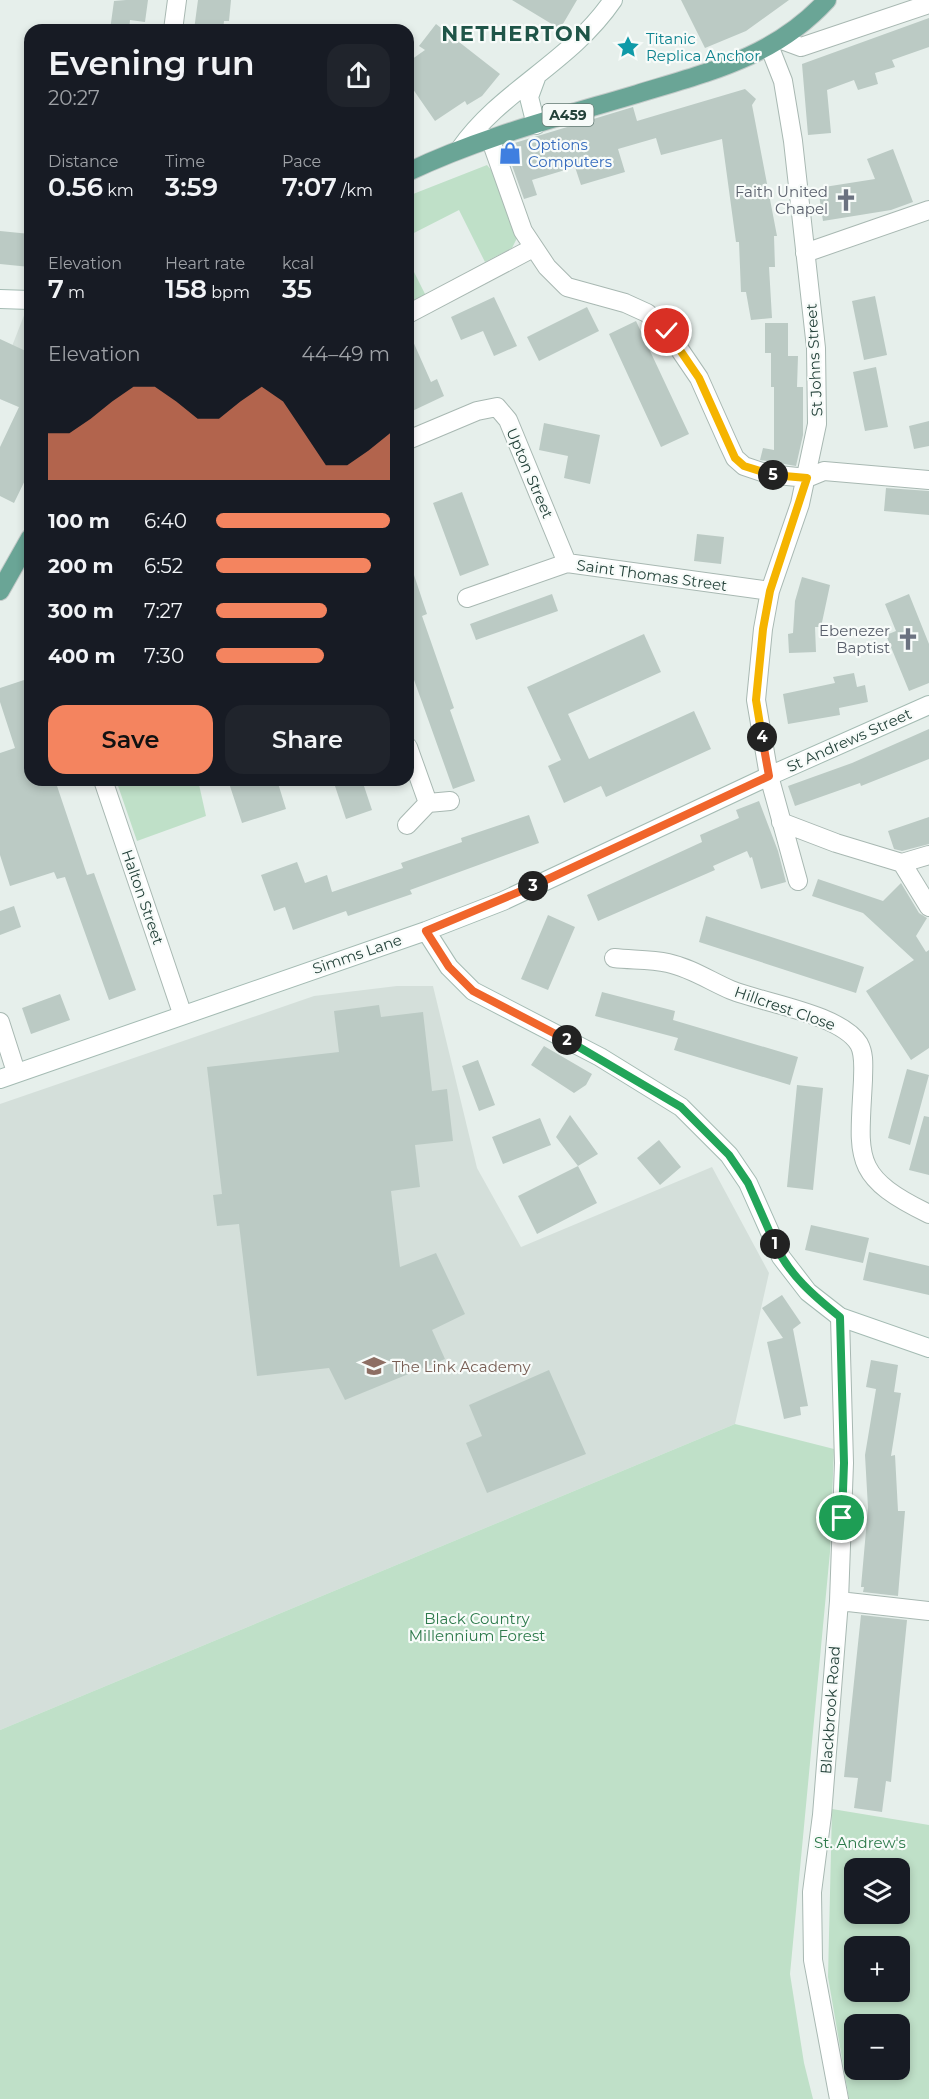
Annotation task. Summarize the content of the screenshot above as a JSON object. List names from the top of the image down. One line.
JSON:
{"streets":{"main road":["A459"],"street":["St Johns Street","Upton Street","Saint Thomas Street","St Andrews Street","Halton Street","Simms Lane","Hillcrest Close","Blackbrook Road"]},"crossings":[["A459","St Johns Street"],["St Johns Street","Saint Thomas Street"],["St Johns Street","St Andrews Street"],["St Johns Street","Simms Lane"],["Upton Street","Saint Thomas Street"],["St Andrews Street","Simms Lane"],["Halton Street","Simms Lane"]],"districts":["NETHERTON"],"parks":["Black Country Millennium Forest","St. Andrew's"],"places":{"place":["Titanic Replica Anchor"],"shop":["Options Computers"],"church":["Faith United Chapel","Ebenezer Baptist"],"school or university":["The Link Academy"]},"page":{"heading":["Evening run","20:27"],"stats":[["Distance","0.56 km"],["Time","3:59"],["Pace","7:07 /km"],["Elevation","7 m"],["Heart rate","158 bpm"],["kcal","35"]],"chart":["Elevation","44–49 m"],"pins":["5","4","3","2","1"],"list":[{"name":"100 m","note":"6:40"},{"name":"200 m","note":"6:52"},{"name":"300 m","note":"7:27"},{"name":"400 m","note":"7:30"}],"buttons":["Save","Share"],"map_buttons":["+","−"]}}
